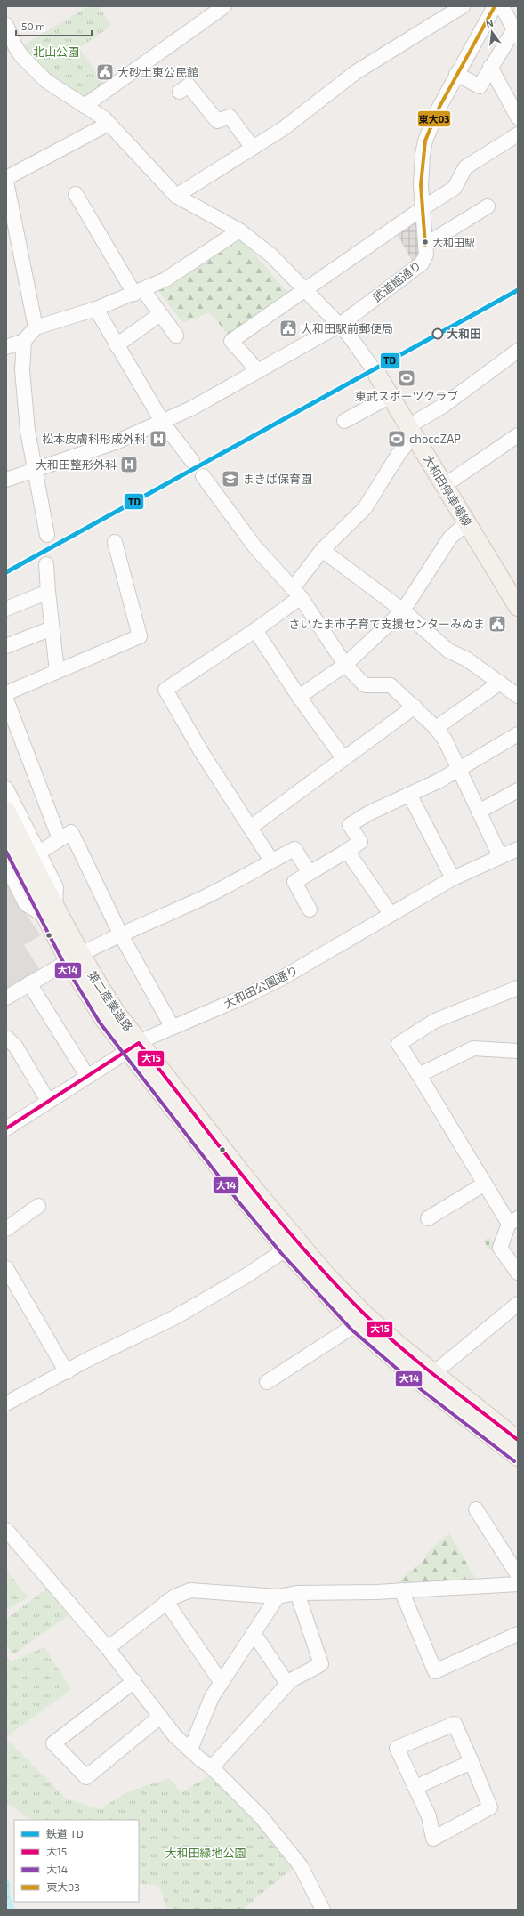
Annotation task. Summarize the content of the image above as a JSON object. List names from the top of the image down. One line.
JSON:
{"streets":{"main road":["大和田停車場線","第二産業道路"],"street":["武道館通り","大和田公園通り"]},"crossings":[["大和田公園通り","第二産業道路"]],"parks":["北山公園","大和田緑地公園"],"places":{"public building":["大砂土東公民館","大和田駅前郵便局","さいたま市子育て支援センターみぬま"],"other":["大和田駅","大和田"],"sports":["東武スポーツクラブ","chocoZAP"],"hospital":["松本皮膚科形成外科","大和田整形外科"],"school or university":["まきば保育園"]},"lines":["transit line 東大03","rail line TD","transit line 大14","transit line 大15"],"legend":["鉄道 TD","大15","大14","東大03"],"scale_bar":"50 m","north":"top"}
